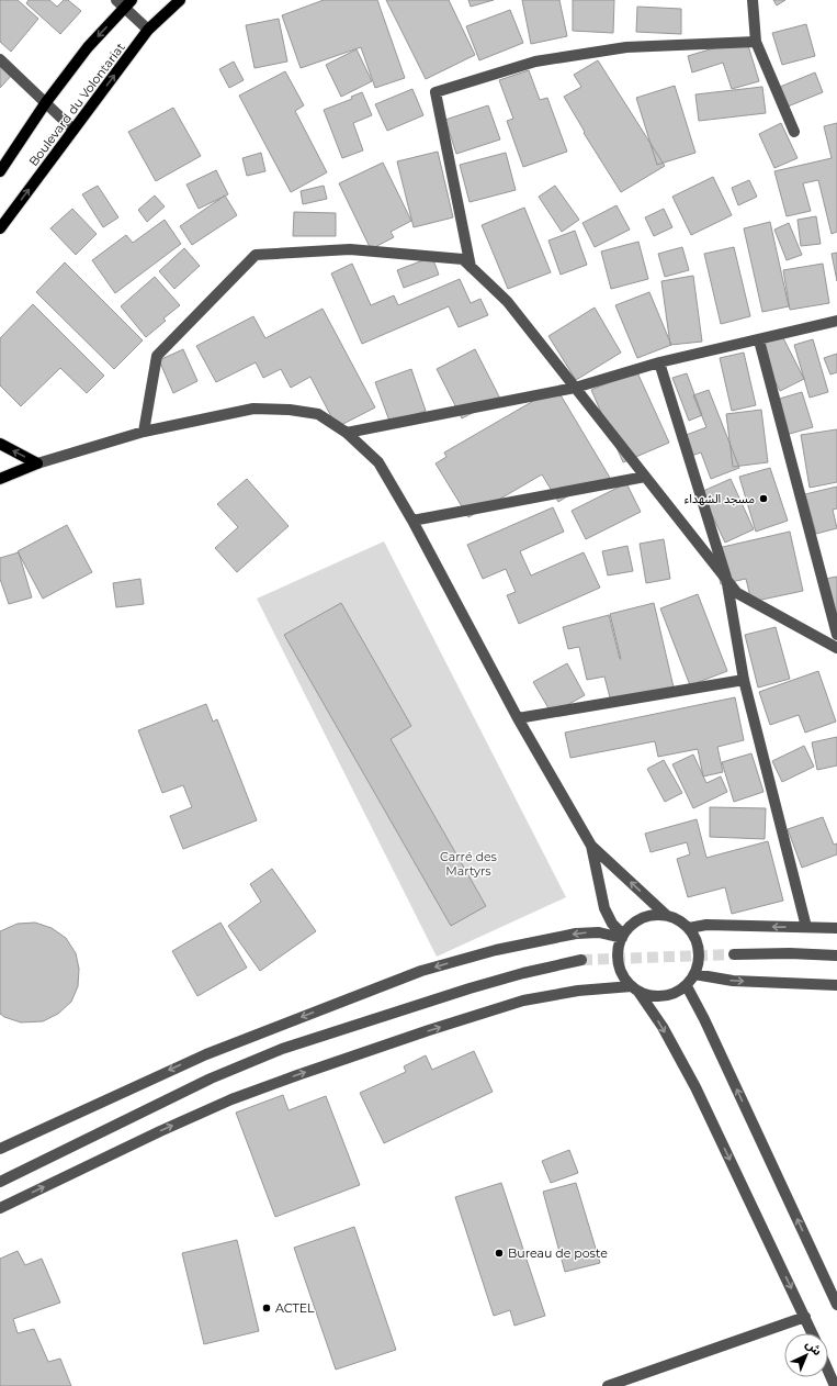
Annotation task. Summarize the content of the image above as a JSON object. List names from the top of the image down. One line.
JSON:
{"streets":{"main road":["Boulevard du Volontariat"]},"parks":["Carré des Martyrs"],"places":["مسجد الشهداء","Bureau de poste","ACTEL"],"north":"top right"}
